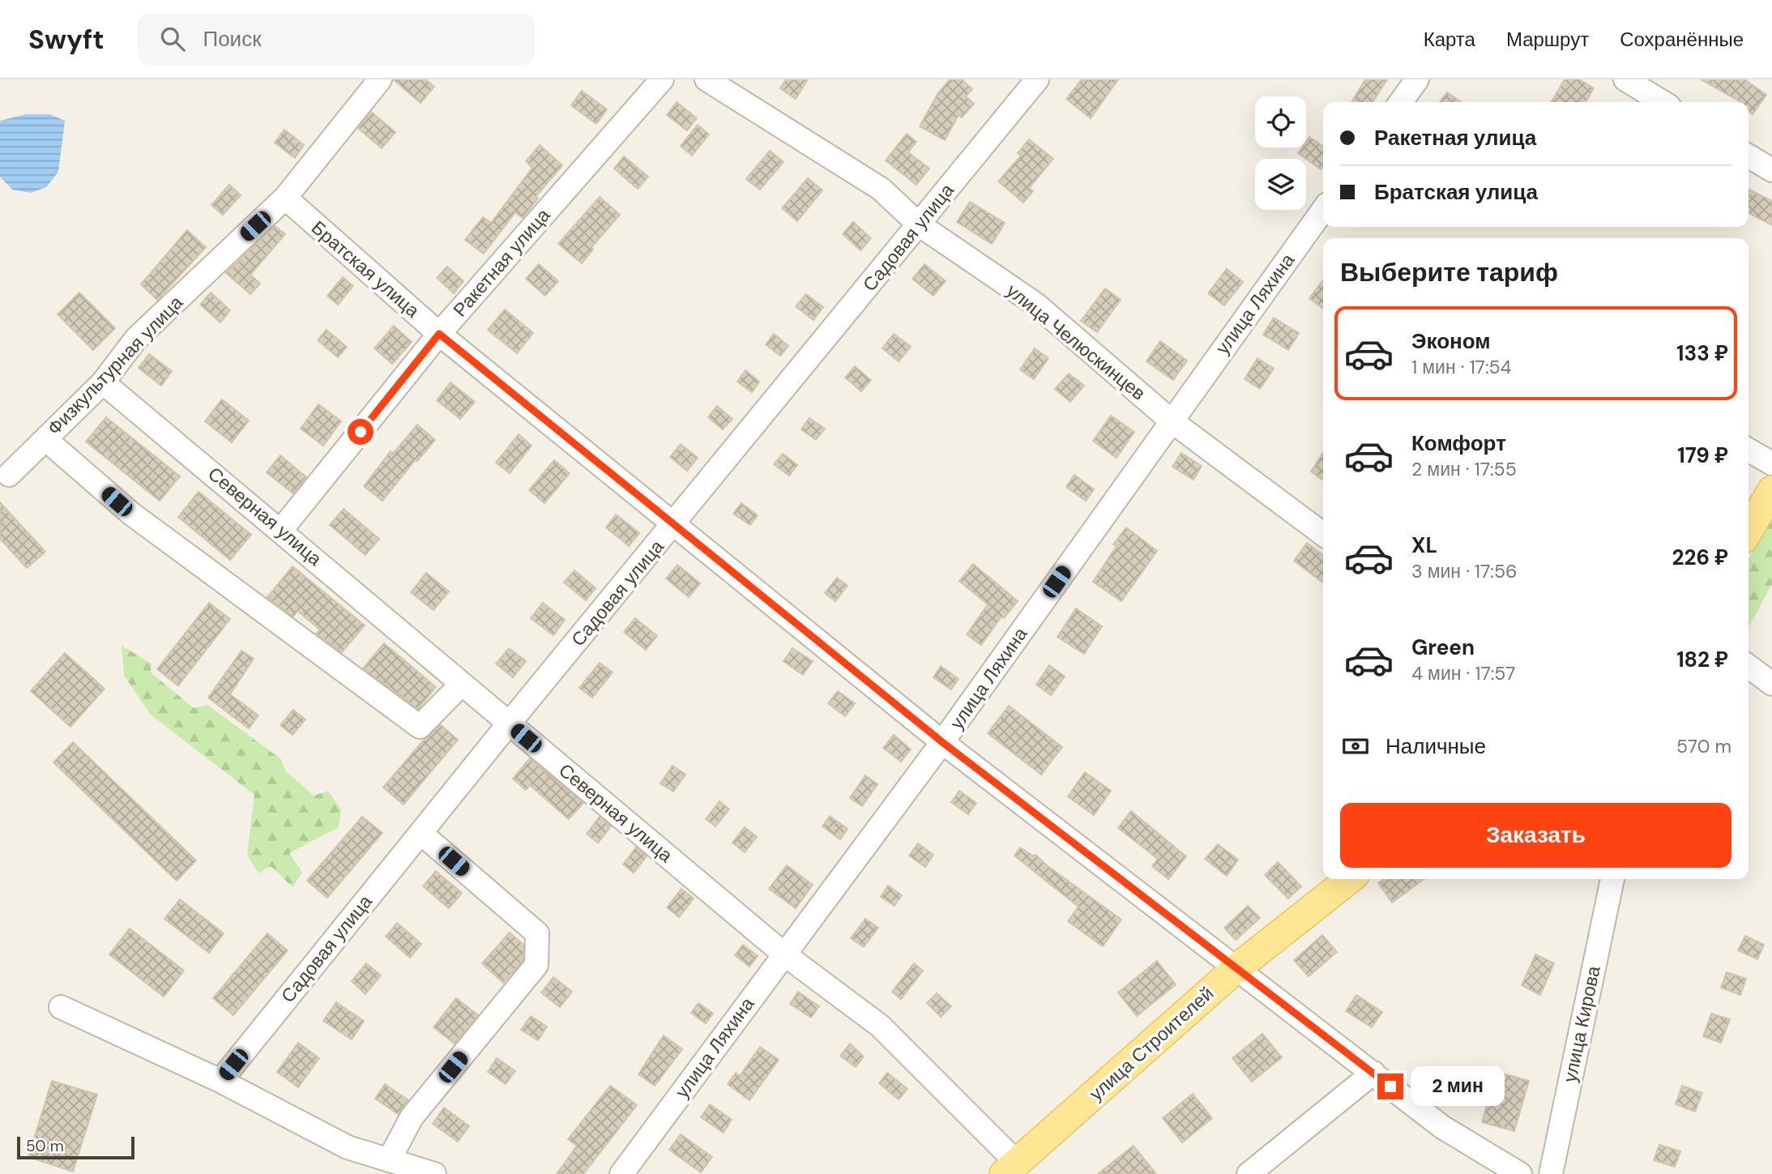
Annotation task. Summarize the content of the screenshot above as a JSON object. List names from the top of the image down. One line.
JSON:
{"streets":{"main road":["улица Строителей"],"street":["Садовая улица","Ракетная улица","Братская улица","улица Ляхина","улица Челюскинцев","Физкультурная улица","Северная улица","улица Кирова"]},"crossings":[["Садовая улица","Братская улица"],["Садовая улица","улица Челюскинцев"],["Садовая улица","Северная улица"],["Ракетная улица","Братская улица"],["Ракетная улица","Северная улица"],["Братская улица","улица Ляхина"],["Братская улица","Физкультурная улица"],["Братская улица","улица Строителей"],["улица Ляхина","улица Челюскинцев"],["улица Ляхина","Северная улица"],["Физкультурная улица","Северная улица"],["Северная улица","улица Строителей"]],"scale_bar":"50 m","page":{"header":"Swyft","search":"Поиск","nav":["Карта","Маршрут","Сохранённые"],"banner":["Ракетная улица","Братская улица"],"heading":"Выберите тариф","list":[{"name":"Эконом","note":"1 мин · 17:54","value":"133 ₽"},{"name":"Комфорт","note":"2 мин · 17:55","value":"179 ₽"},{"name":"XL","note":"3 мин · 17:56","value":"226 ₽"},{"name":"Green","note":"4 мин · 17:57","value":"182 ₽"}],"pay":["Наличные","570 m"],"buttons":"Заказать","bubble":"2 мин","scale":"50 m"}}
